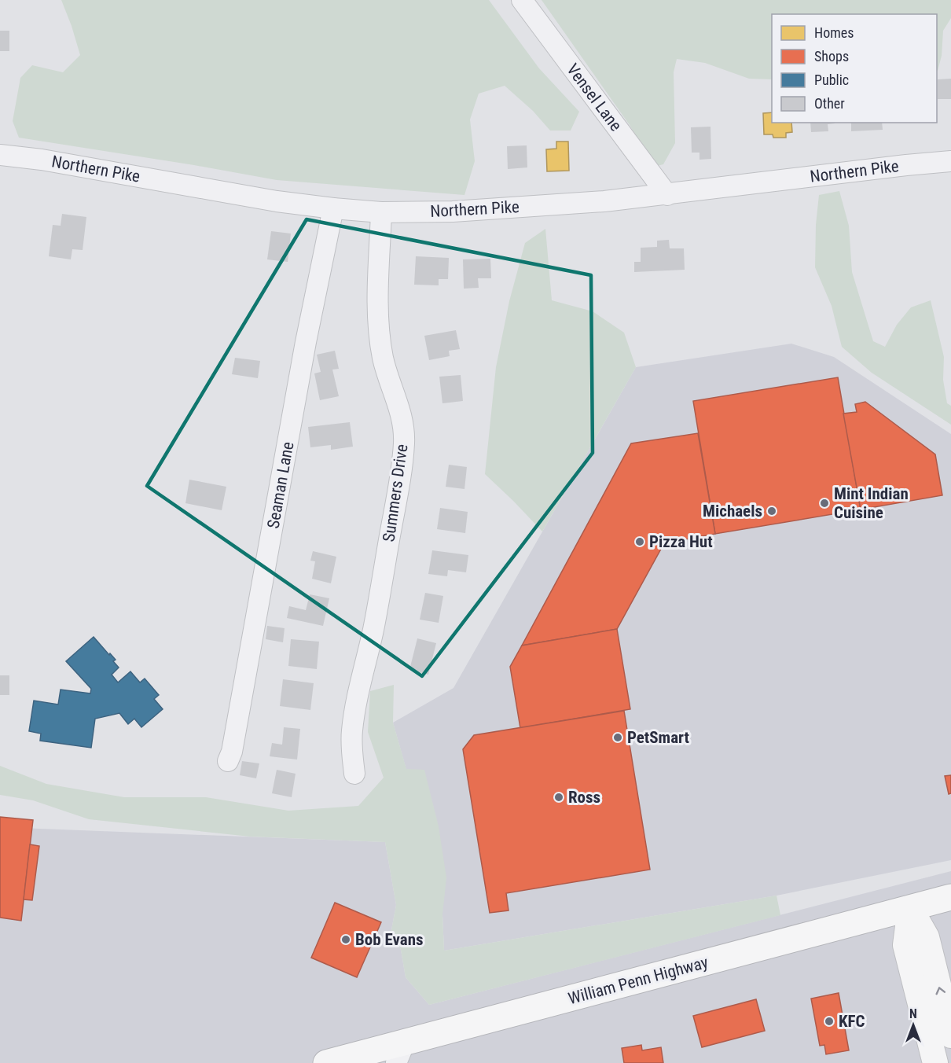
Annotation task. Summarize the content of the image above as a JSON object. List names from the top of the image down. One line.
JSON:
{"streets":{"highway":["William Penn Highway"],"street":["Vensel Lane","Northern Pike","Seaman Lane","Summers Drive"]},"crossings":[["Vensel Lane","Northern Pike"],["Northern Pike","Seaman Lane"],["Northern Pike","Summers Drive"]],"places":["Mint Indian Cuisine","Michaels","Pizza Hut","PetSmart","Ross","Bob Evans","KFC"],"legend":["Homes","Shops","Public","Other"],"north":"top"}
